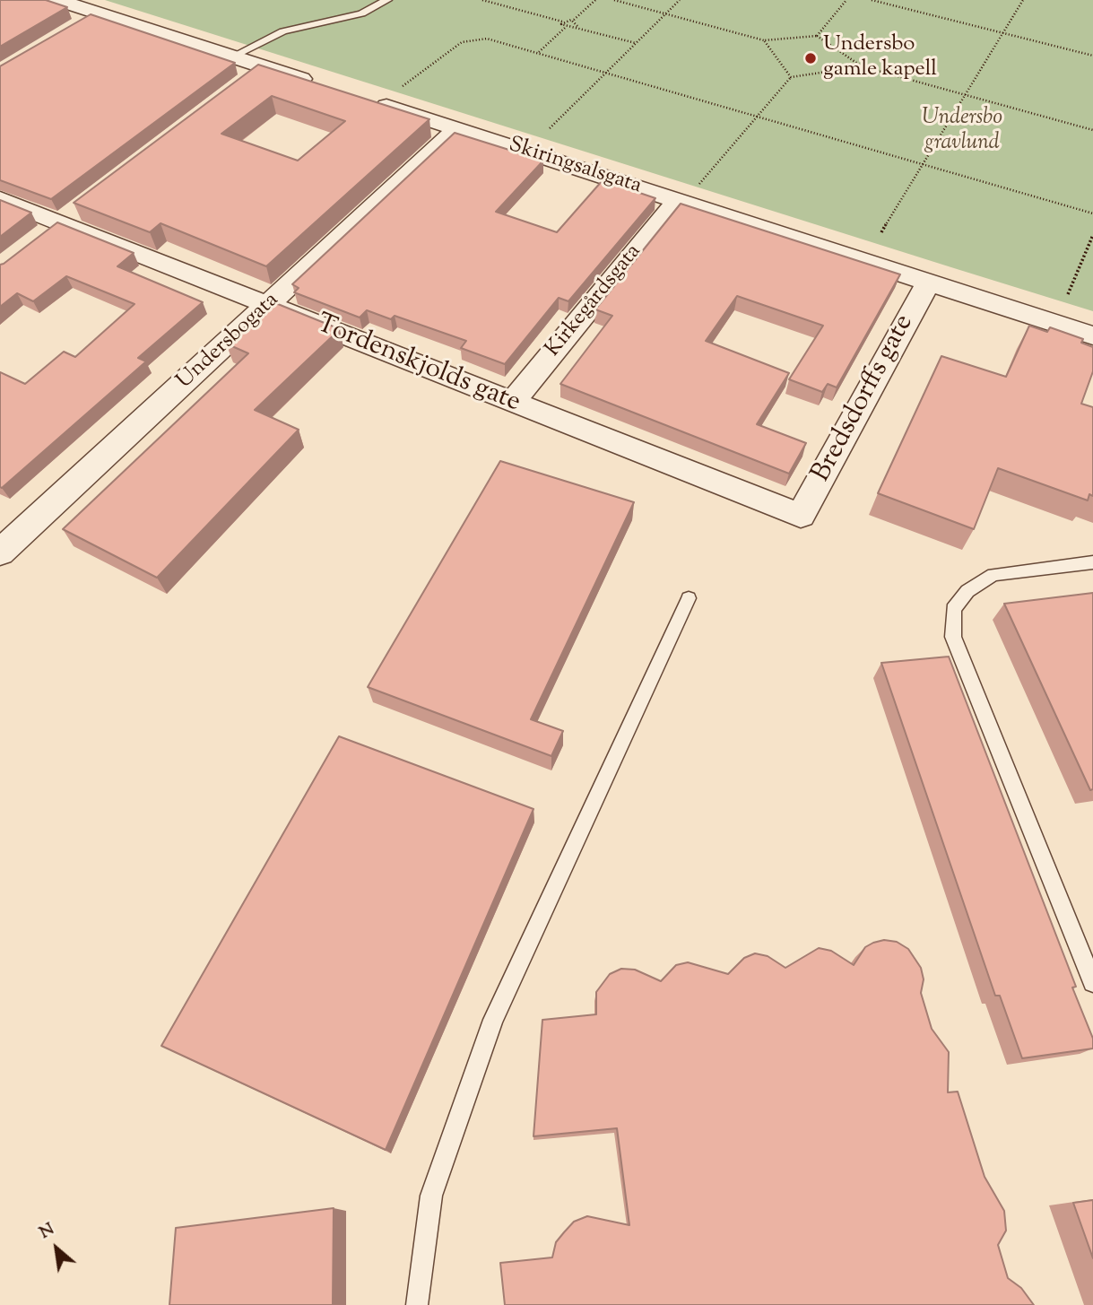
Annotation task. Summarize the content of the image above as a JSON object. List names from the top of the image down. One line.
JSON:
{"streets":{"street":["Skiringsalsgata","Kirkegårdsgata","Undersbogata","Tordenskjolds gate","Bredsdorffs gate"]},"crossings":[["Skiringsalsgata","Kirkegårdsgata"],["Skiringsalsgata","Undersbogata"],["Skiringsalsgata","Bredsdorffs gate"],["Kirkegårdsgata","Tordenskjolds gate"],["Undersbogata","Tordenskjolds gate"],["Tordenskjolds gate","Bredsdorffs gate"]],"parks":["Undersbo gravlund"],"places":["Undersbo gamle kapell"],"north":"top left"}
